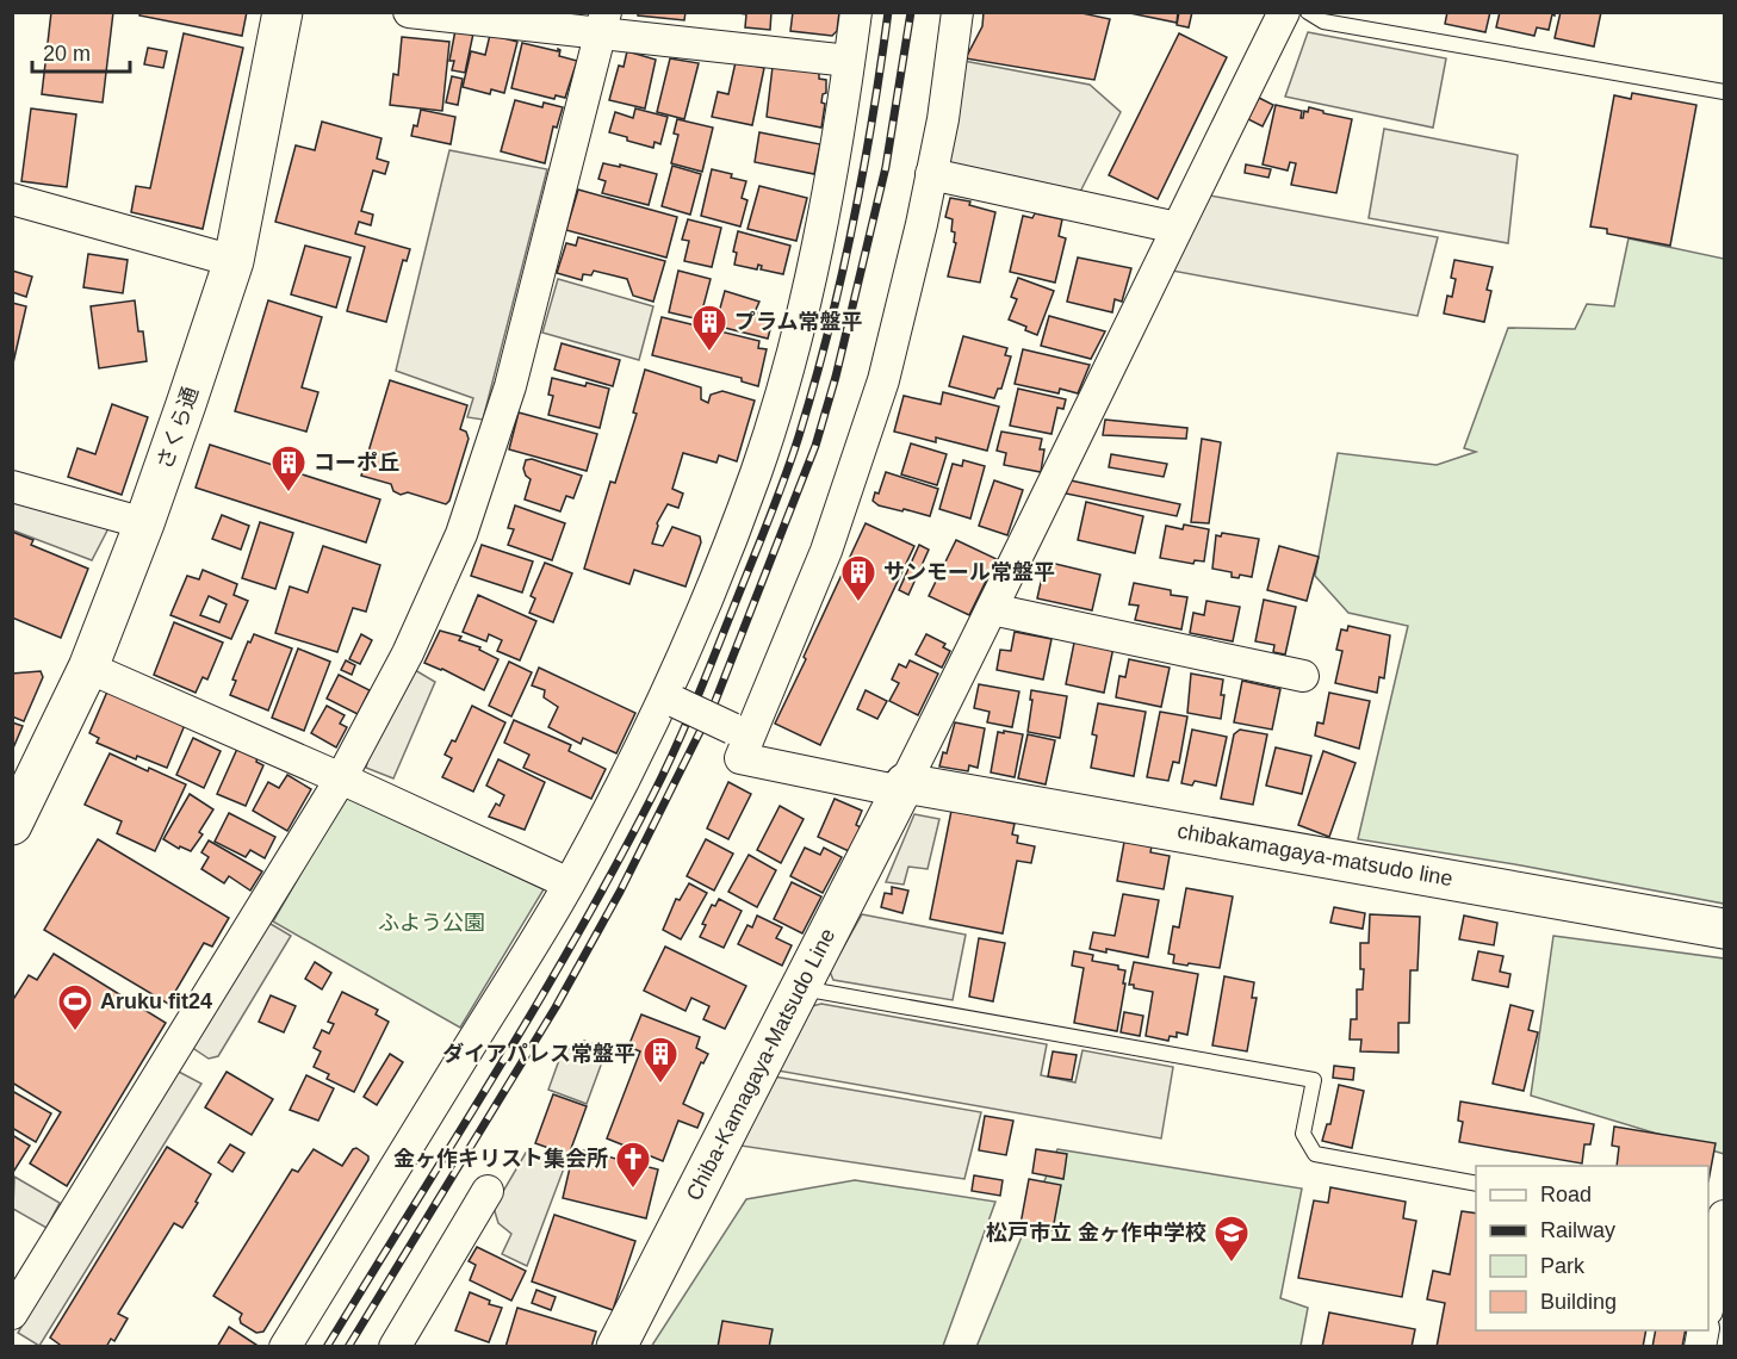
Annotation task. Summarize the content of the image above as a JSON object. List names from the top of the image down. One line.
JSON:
{"streets":{"main road":["さくら通","chibakamagaya-matsudo line","Chiba-Kamagaya-Matsudo Line"]},"crossings":[["chibakamagaya-matsudo line","Chiba-Kamagaya-Matsudo Line"]],"parks":["ふよう公園"],"places":{"building":["プラム常盤平","コーポ丘","サンモール常盤平","ダイアパレス常盤平"],"sports":["Aruku fit24"],"church":["金ヶ作キリスト集会所"],"school or university":["松戸市立 金ヶ作中学校"]},"legend":["Road","Railway","Park","Building"],"scale_bar":"20 m"}
